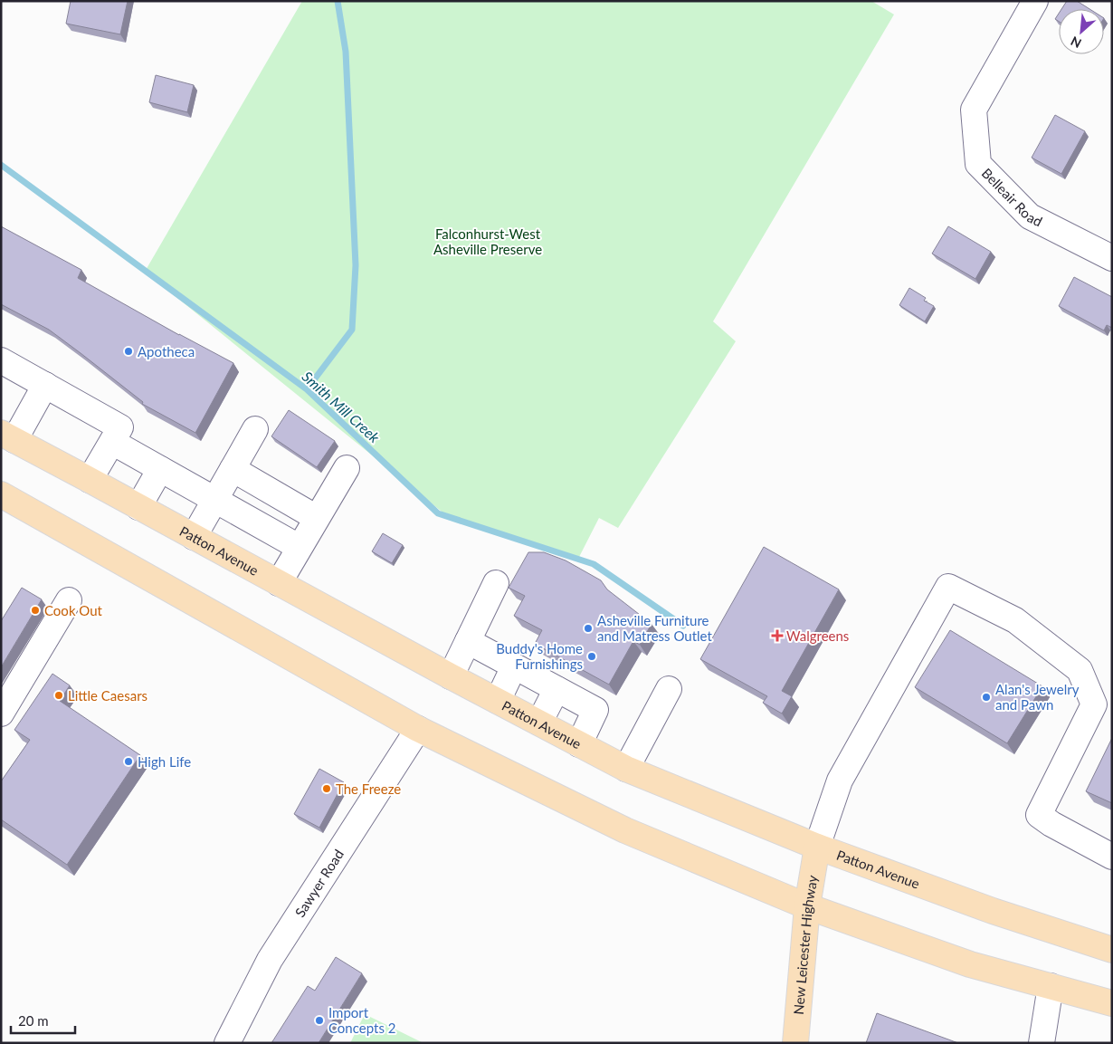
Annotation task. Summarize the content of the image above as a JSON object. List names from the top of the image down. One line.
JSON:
{"streets":{"main road":["Patton Avenue","New Leicester Highway"],"street":["Belleair Road","Sawyer Road"]},"crossings":[["Patton Avenue","New Leicester Highway"]],"water":["Smith Mill Creek"],"parks":["Falconhurst-West Asheville Preserve"],"places":{"other":["Apotheca","Cook Out","Asheville Furniture and Matress Outlet","Buddy's Home Furnishings","Little Caesars","Alan's Jewelry and Pawn","High Life","The Freeze","Import Concepts 2"],"health":["Walgreens"]},"scale_bar":"20 m","north":"bottom left"}
